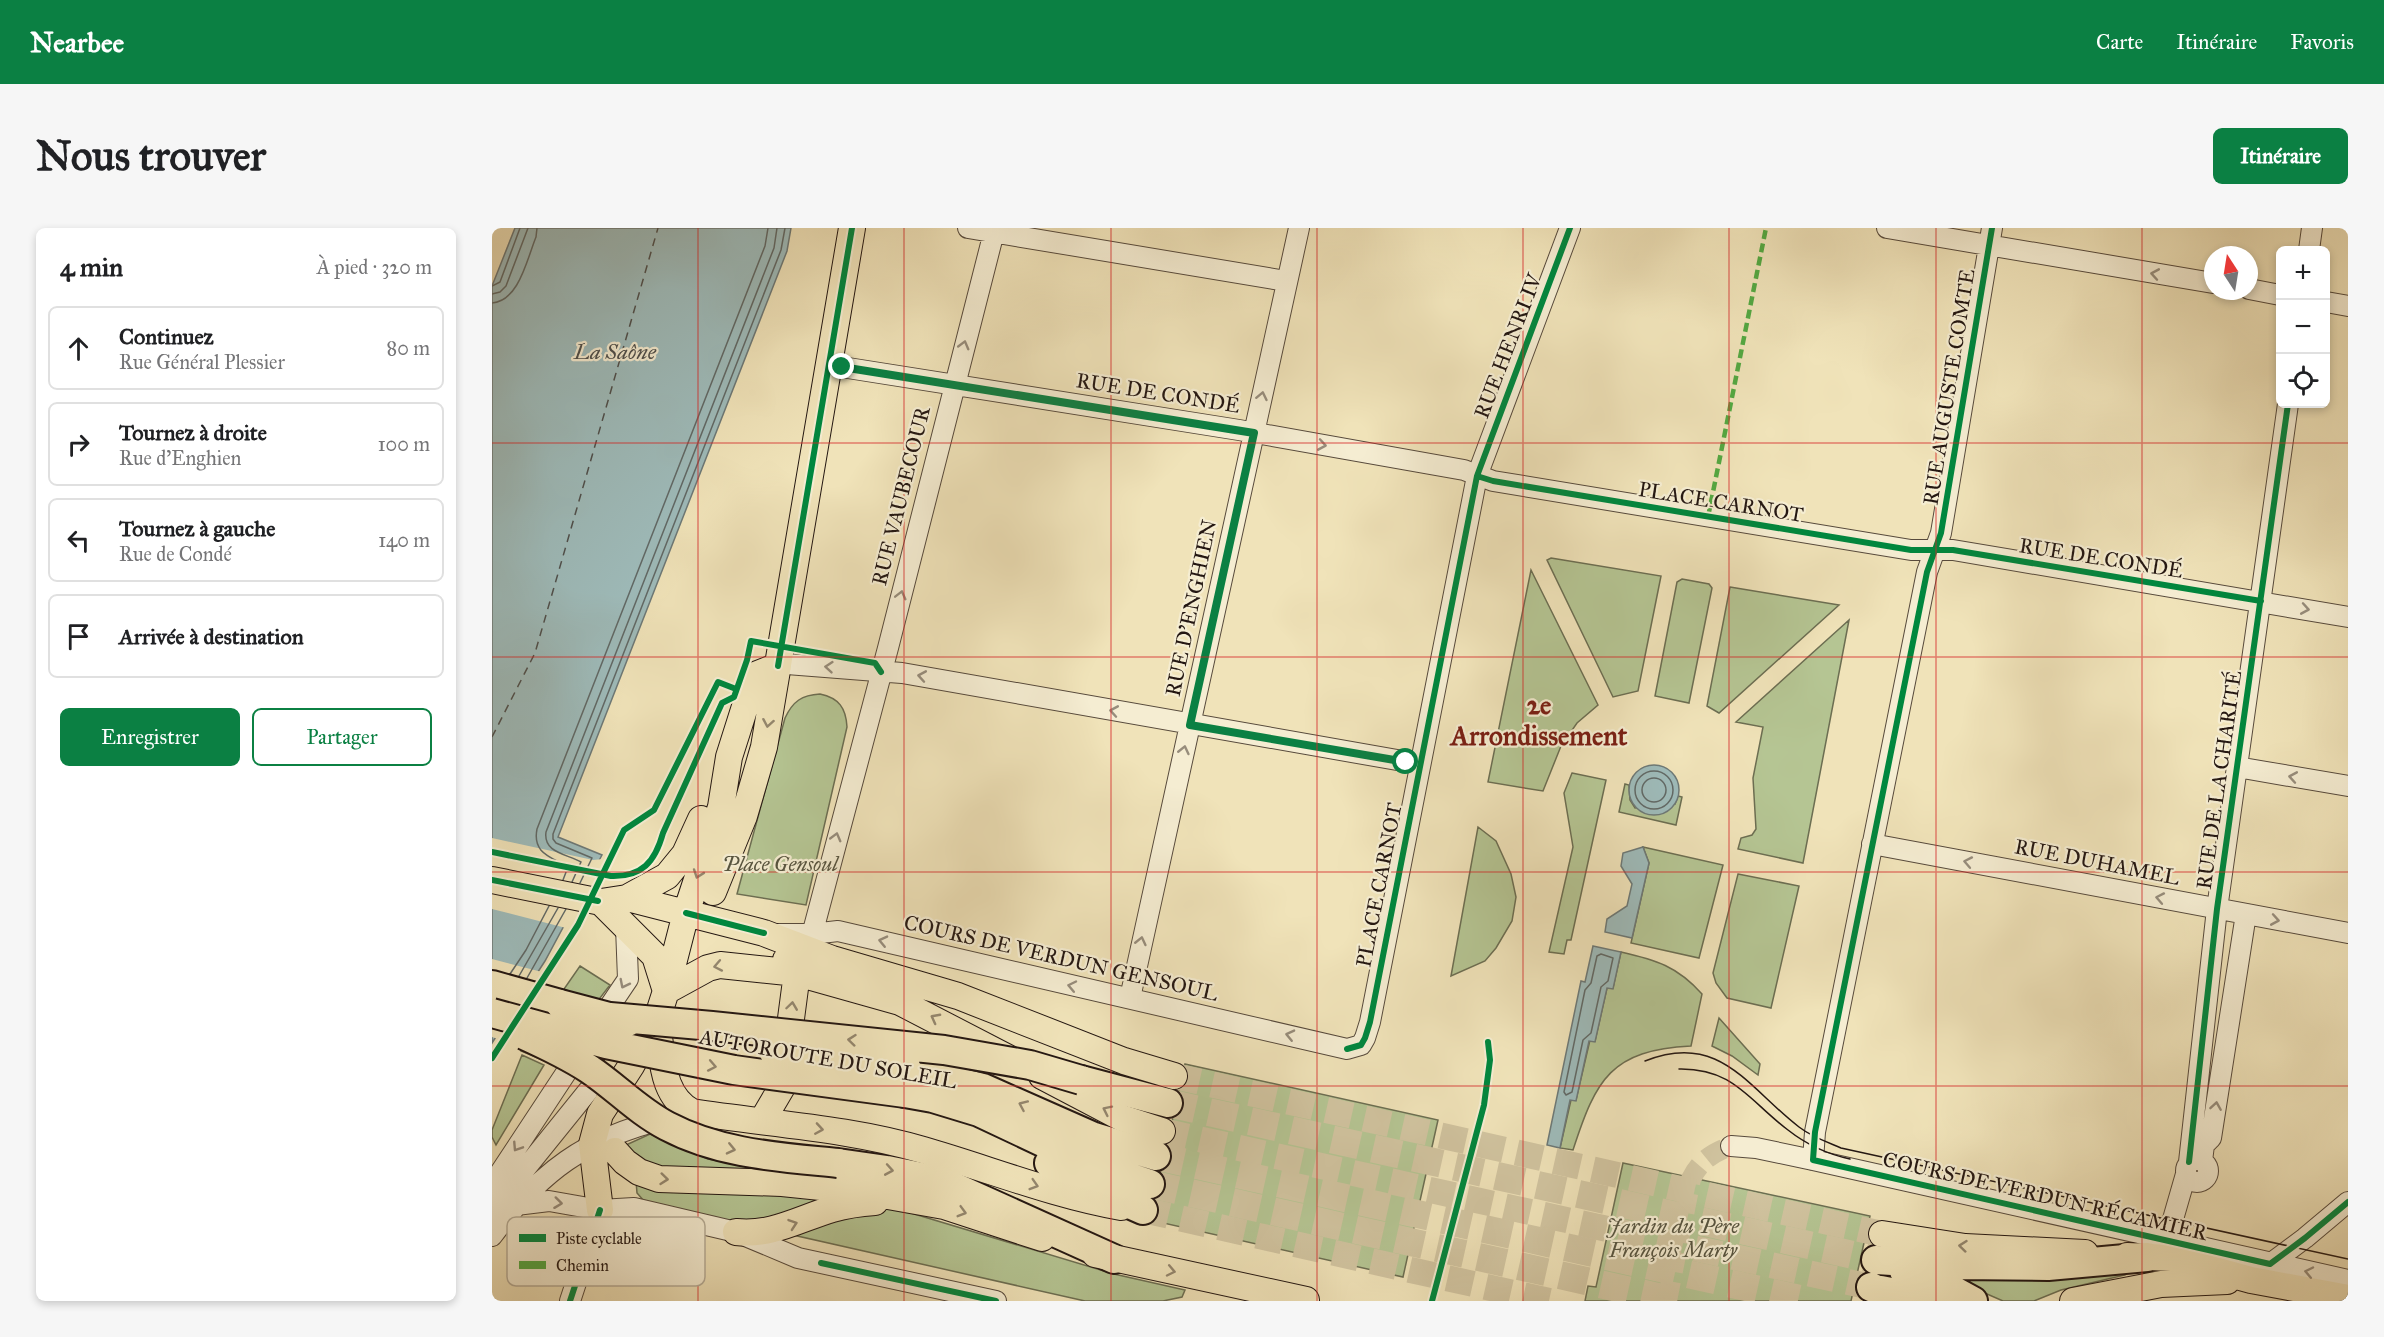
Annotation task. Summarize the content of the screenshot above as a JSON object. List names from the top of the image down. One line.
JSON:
{"streets":{"highway":["AUTOROUTE DU SOLEIL"],"street":["RUE HENRI IV","RUE AUGUSTE COMTE","RUE DE CONDÉ","RUE VAUBECOUR","PLACE CARNOT","RUE D'ENGHIEN","RUE DE LA CHARITÉ","RUE DUHAMEL","COURS DE VERDUN GENSOUL","COURS DE VERDUN RÉCAMIER"]},"crossings":[["RUE HENRI IV","RUE DE CONDÉ"],["RUE HENRI IV","PLACE CARNOT"],["RUE AUGUSTE COMTE","RUE DE CONDÉ"],["RUE AUGUSTE COMTE","PLACE CARNOT"],["RUE DE CONDÉ","RUE VAUBECOUR"],["RUE DE CONDÉ","PLACE CARNOT"],["RUE DE CONDÉ","RUE D'ENGHIEN"],["RUE DE CONDÉ","RUE DE LA CHARITÉ"],["PLACE CARNOT","COURS DE VERDUN GENSOUL"],["RUE D'ENGHIEN","COURS DE VERDUN GENSOUL"],["RUE DE LA CHARITÉ","RUE DUHAMEL"],["RUE DE LA CHARITÉ","COURS DE VERDUN RÉCAMIER"]],"one_way":["RUE VAUBECOUR","RUE D'ENGHIEN","COURS DE VERDUN GENSOUL"],"districts":["2e Arrondissement"],"water":["La Saône"],"parks":["Place Gensoul","Jardin du Père François Marty"],"legend":["Piste cyclable","Chemin"],"north":"top","page":{"header":"Nearbee","nav":["Carte","Itinéraire","Favoris"],"buttons":["Itinéraire",["Enregistrer","Partager"]],"title":"Nous trouver","heading":["4 min","À pied · 320 m"],"map_buttons":["+","−"],"list":[["Continuez","Rue Général Plessier","80 m"],["Tournez à droite","Rue d'Enghien","100 m"],["Tournez à gauche","Rue de Condé","140 m"],"Arrivée à destination"]}}
